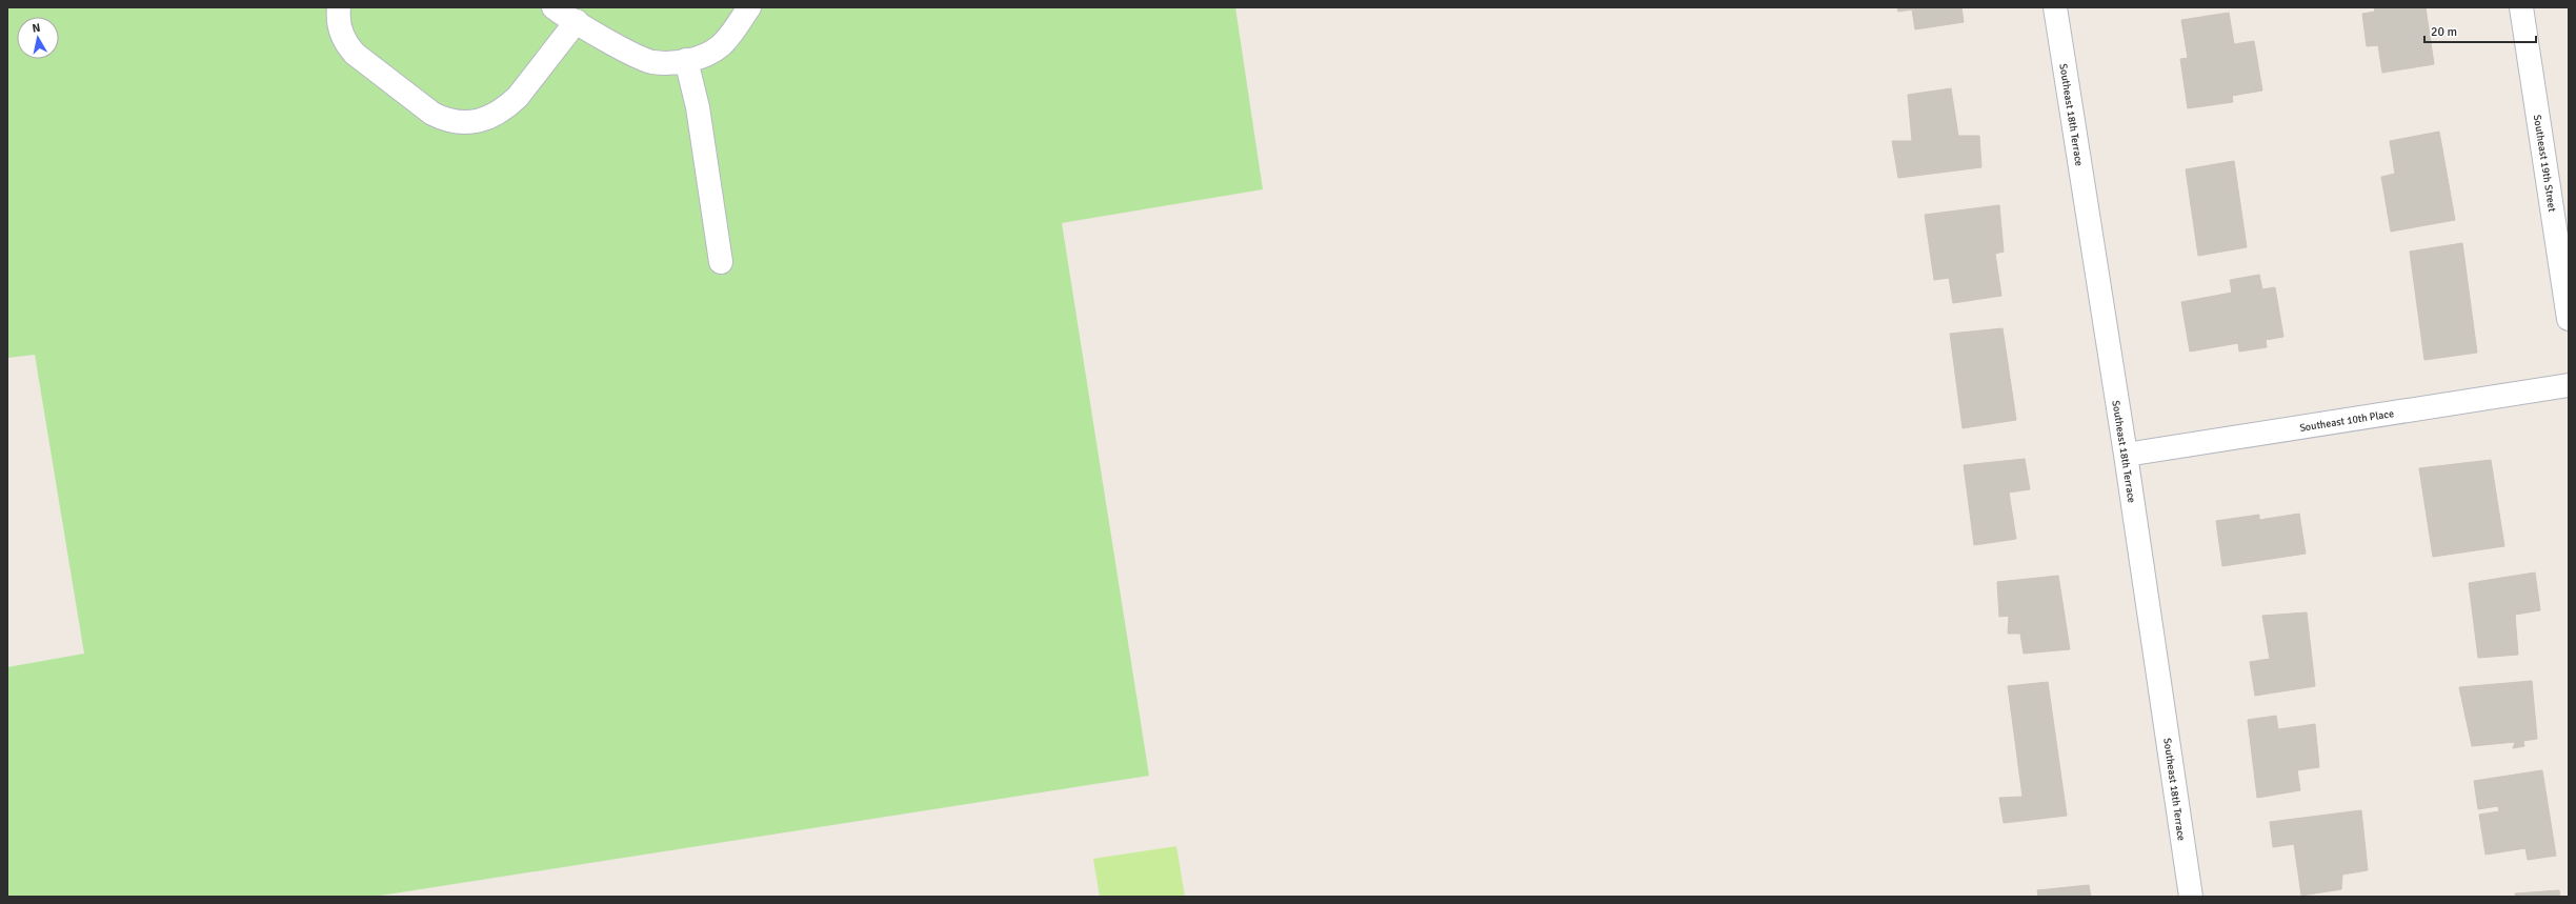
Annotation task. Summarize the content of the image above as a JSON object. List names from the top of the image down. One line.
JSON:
{"streets":{"street":["Southeast 18th Terrace","Southeast 19th Street","Southeast 10th Place"]},"crossings":[["Southeast 18th Terrace","Southeast 10th Place"]],"scale_bar":"20 m","north":"top"}
